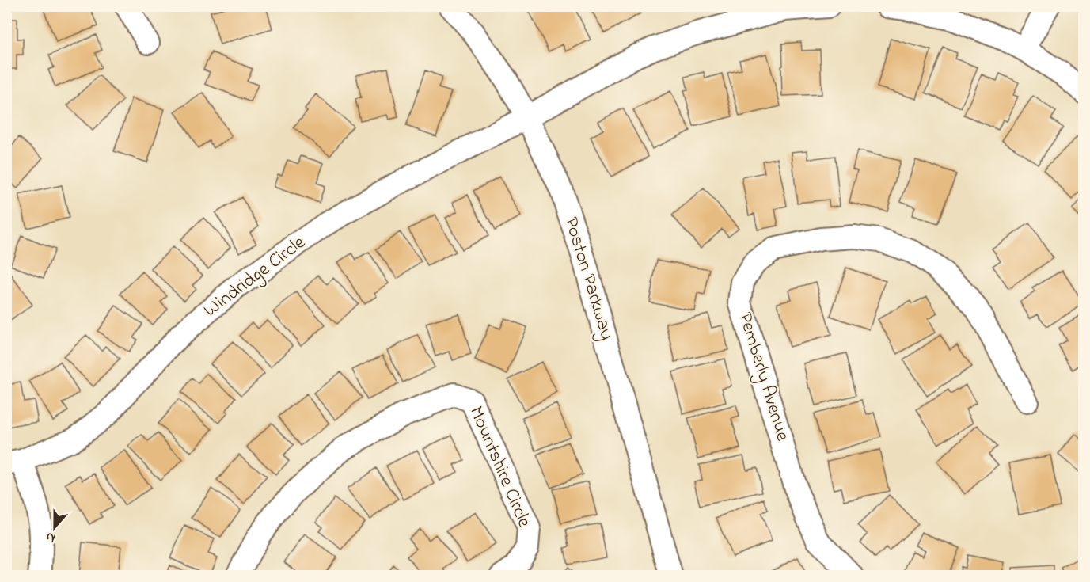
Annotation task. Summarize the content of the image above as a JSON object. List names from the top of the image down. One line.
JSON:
{"streets":{"street":["Windridge Circle","Poston Parkway","Pemberly Avenue","Mountshire Circle"]},"crossings":[["Windridge Circle","Poston Parkway"]],"north":"bottom"}
